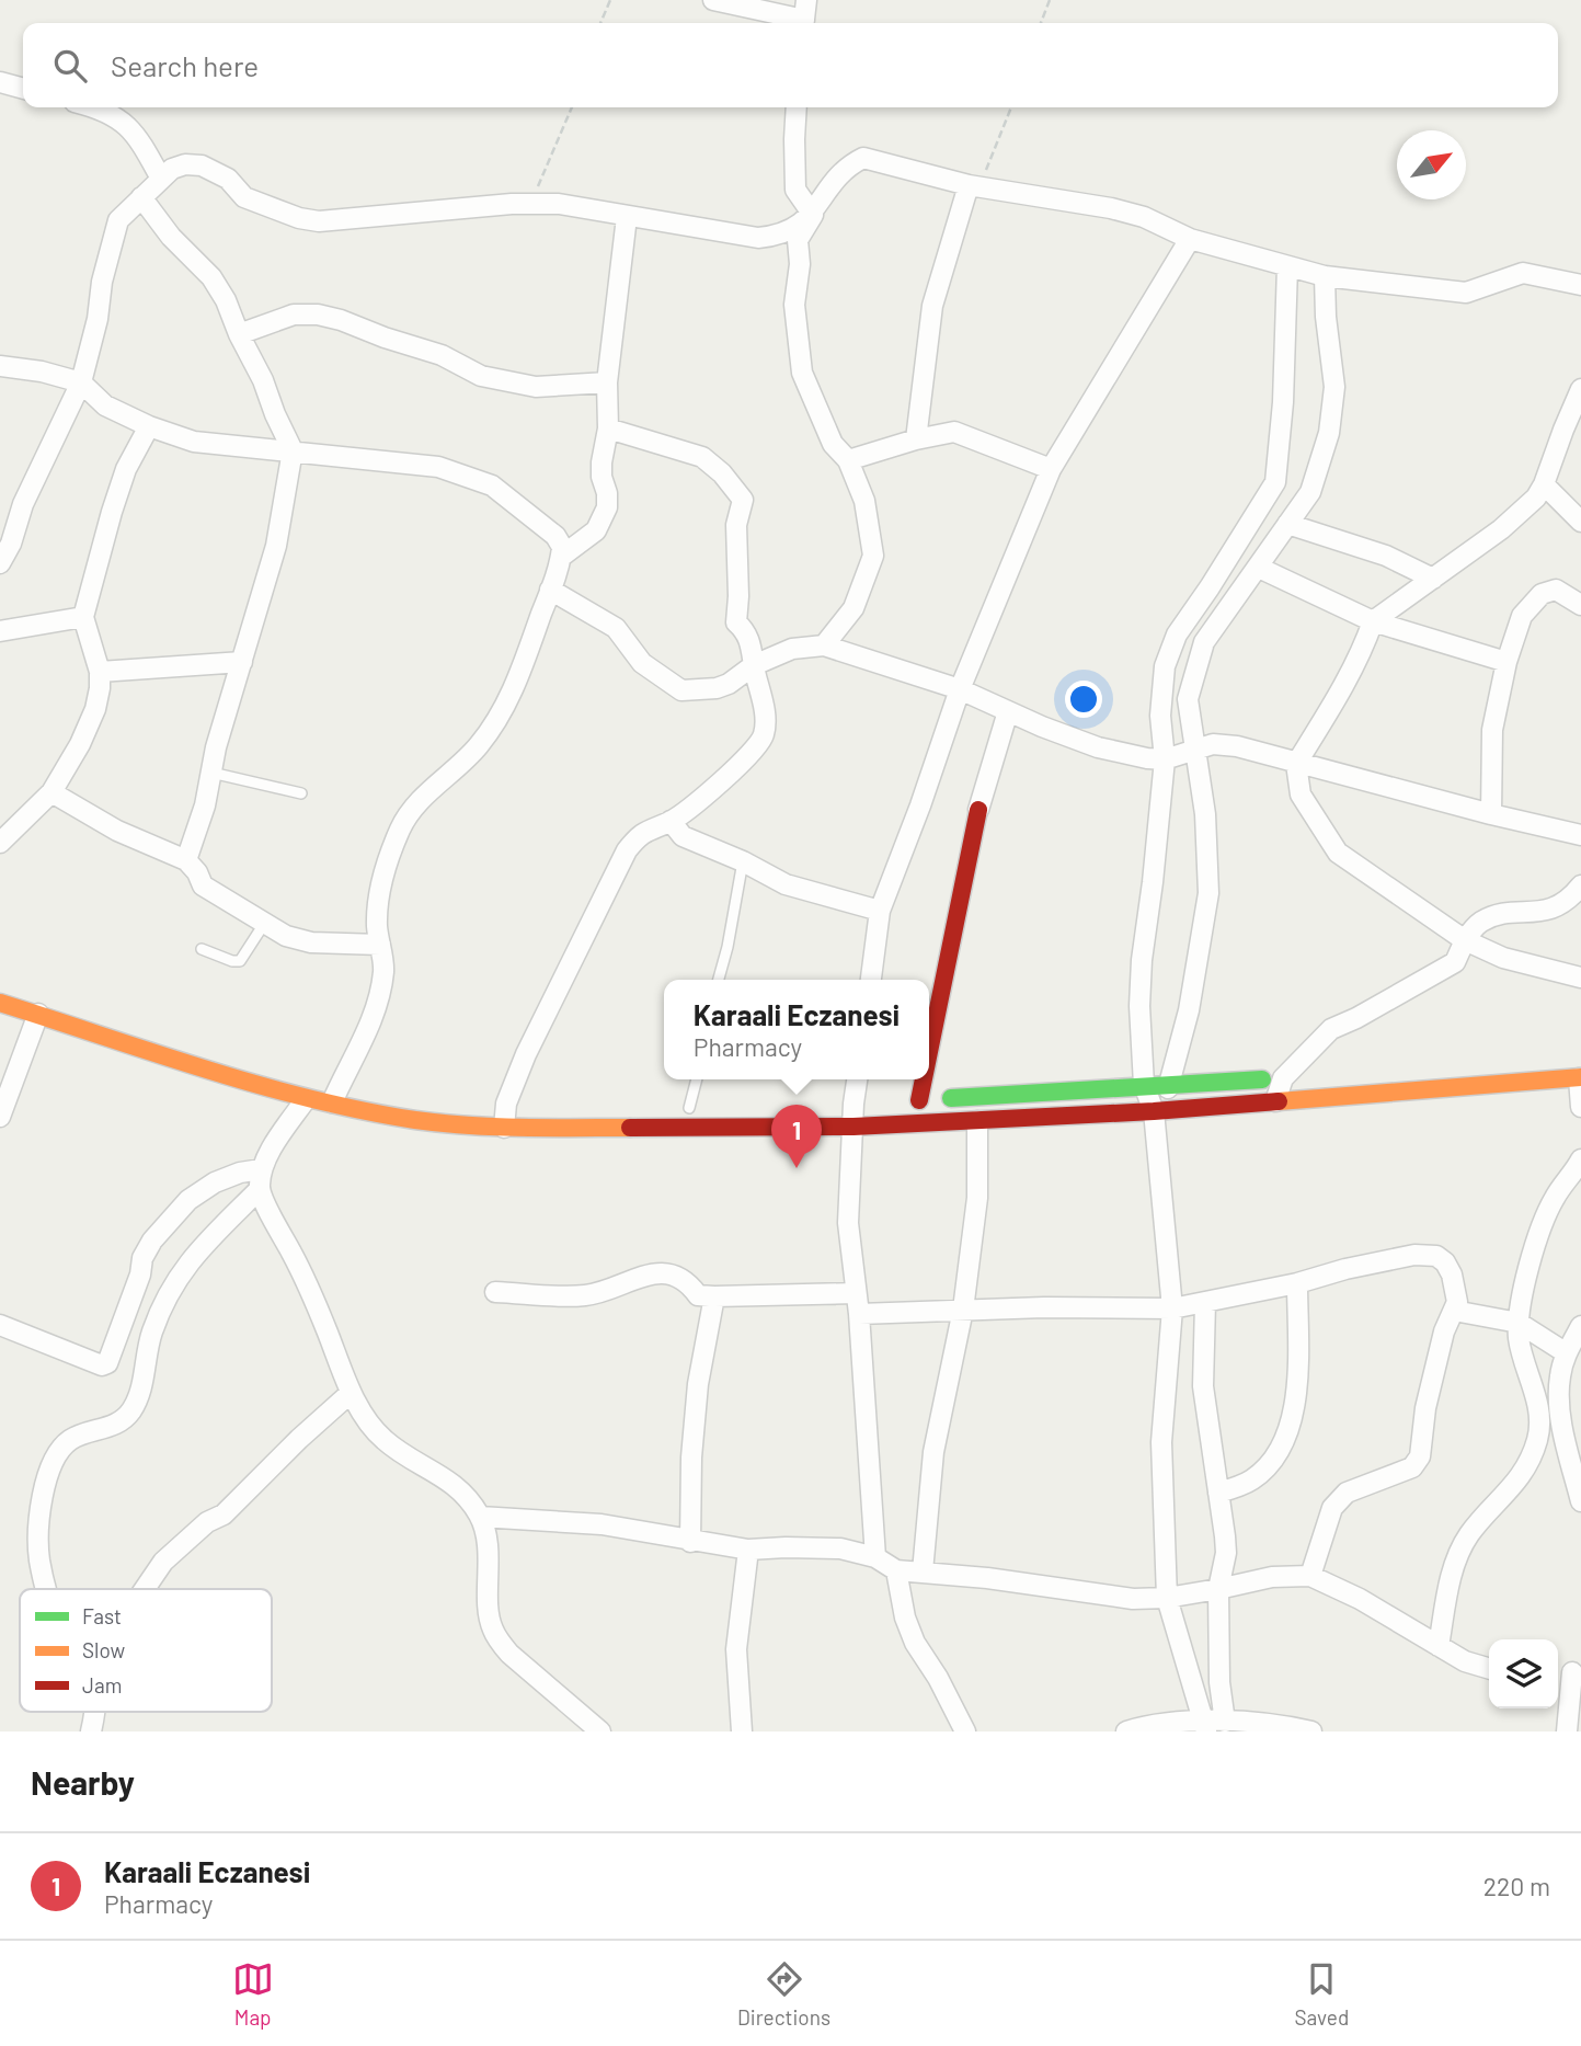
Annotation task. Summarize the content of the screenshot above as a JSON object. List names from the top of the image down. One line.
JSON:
{"legend":["Fast","Slow","Jam"],"north":"top right","page":{"search":"Search here","popup":["Karaali Eczanesi","Pharmacy"],"pins":"1","heading":"Nearby","list":[{"mark":"1","name":"Karaali Eczanesi","note":"Pharmacy","value":"220 m"}],"nav":["Map","Directions","Saved"]}}
